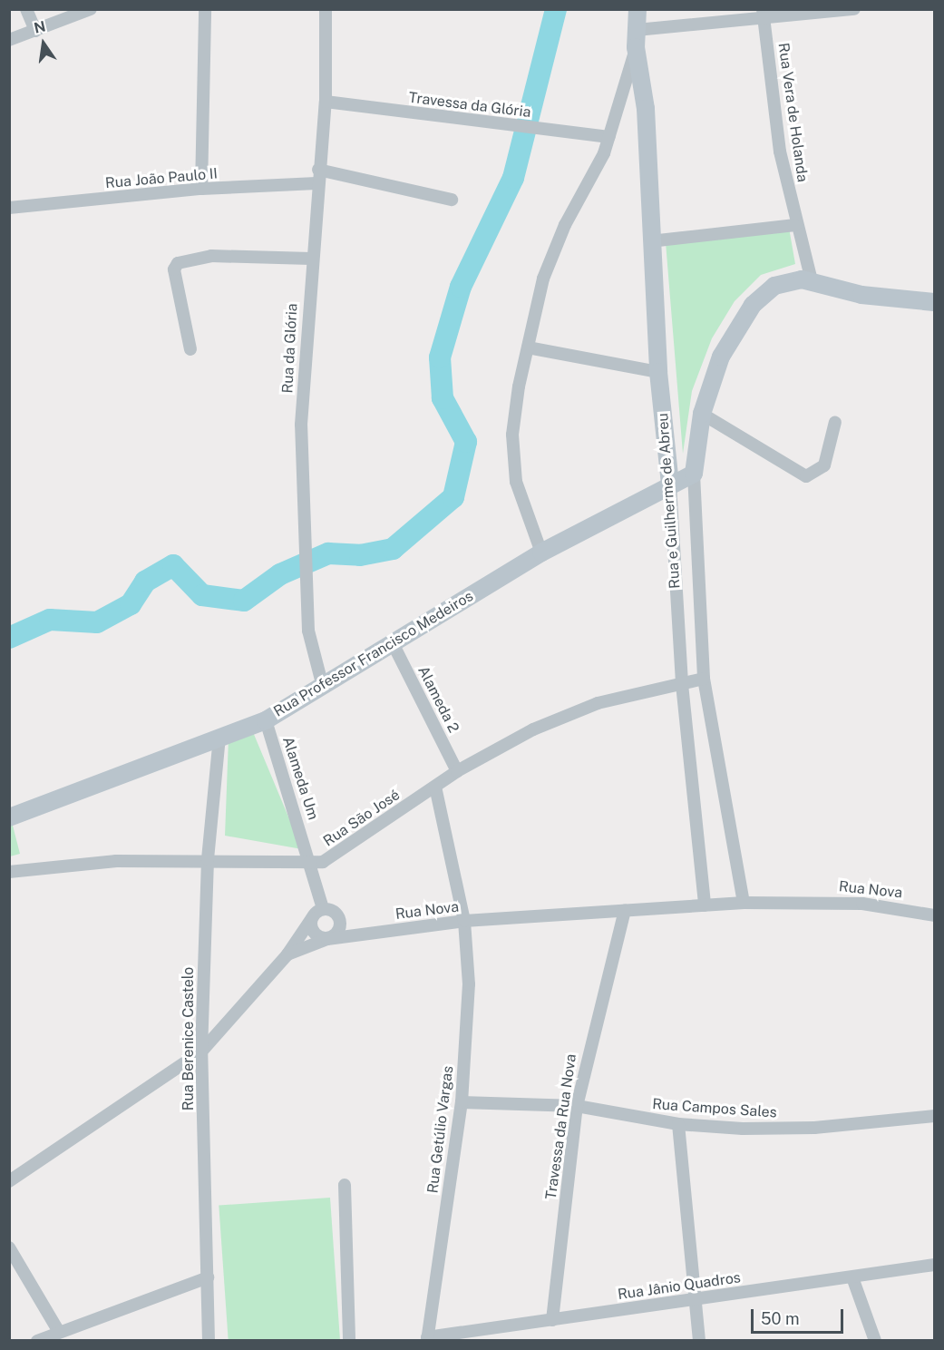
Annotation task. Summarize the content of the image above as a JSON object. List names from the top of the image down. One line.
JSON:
{"streets":{"street":["Travessa da Glória","Rua Vera de Holanda","Rua João Paulo II","Rua da Glória","Rua e Guilherme de Abreu","Rua Professor Francisco Medeiros","Alameda 2","Alameda Um","Rua São José","Rua Nova","Rua Berenice Castelo","Rua Campos Sales","Travessa da Rua Nova","Rua Getúlio Vargas","Rua Jânio Quadros"]},"crossings":[["Travessa da Glória","Rua da Glória"],["Rua Vera de Holanda","Rua e Guilherme de Abreu"],["Rua João Paulo II","Rua da Glória"],["Rua da Glória","Rua Professor Francisco Medeiros"],["Rua e Guilherme de Abreu","Rua Professor Francisco Medeiros"],["Rua e Guilherme de Abreu","Rua São José"],["Rua e Guilherme de Abreu","Rua Nova"],["Rua Professor Francisco Medeiros","Alameda 2"],["Rua Professor Francisco Medeiros","Alameda Um"],["Rua Professor Francisco Medeiros","Rua Berenice Castelo"],["Alameda 2","Rua São José"],["Alameda Um","Rua São José"],["Alameda Um","Rua Nova"],["Rua São José","Rua Berenice Castelo"],["Rua Nova","Rua Berenice Castelo"],["Rua Nova","Travessa da Rua Nova"],["Rua Nova","Rua Getúlio Vargas"],["Rua Campos Sales","Travessa da Rua Nova"],["Rua Campos Sales","Rua Getúlio Vargas"],["Travessa da Rua Nova","Rua Jânio Quadros"],["Rua Getúlio Vargas","Rua Jânio Quadros"]],"scale_bar":"50 m","north":"top"}
